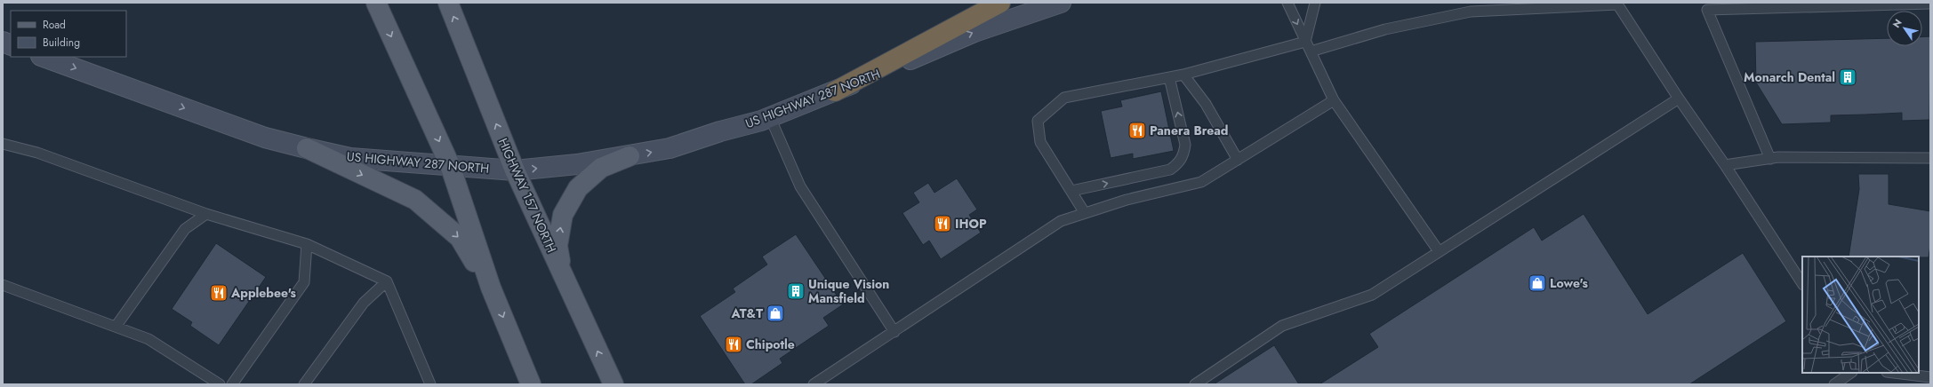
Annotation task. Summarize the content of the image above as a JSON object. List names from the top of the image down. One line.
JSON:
{"streets":{"main road":["US HIGHWAY 287 NORTH","HIGHWAY 157 NORTH"]},"crossings":[["US HIGHWAY 287 NORTH","HIGHWAY 157 NORTH"]],"one_way":["US HIGHWAY 287 NORTH"],"places":{"building":["Monarch Dental","Unique Vision Mansfield"],"restaurant":["Panera Bread","IHOP","Applebee's","Chipotle"],"shop":["Lowe's","AT&T"]},"legend":["Road","Building"],"north":"top left"}
